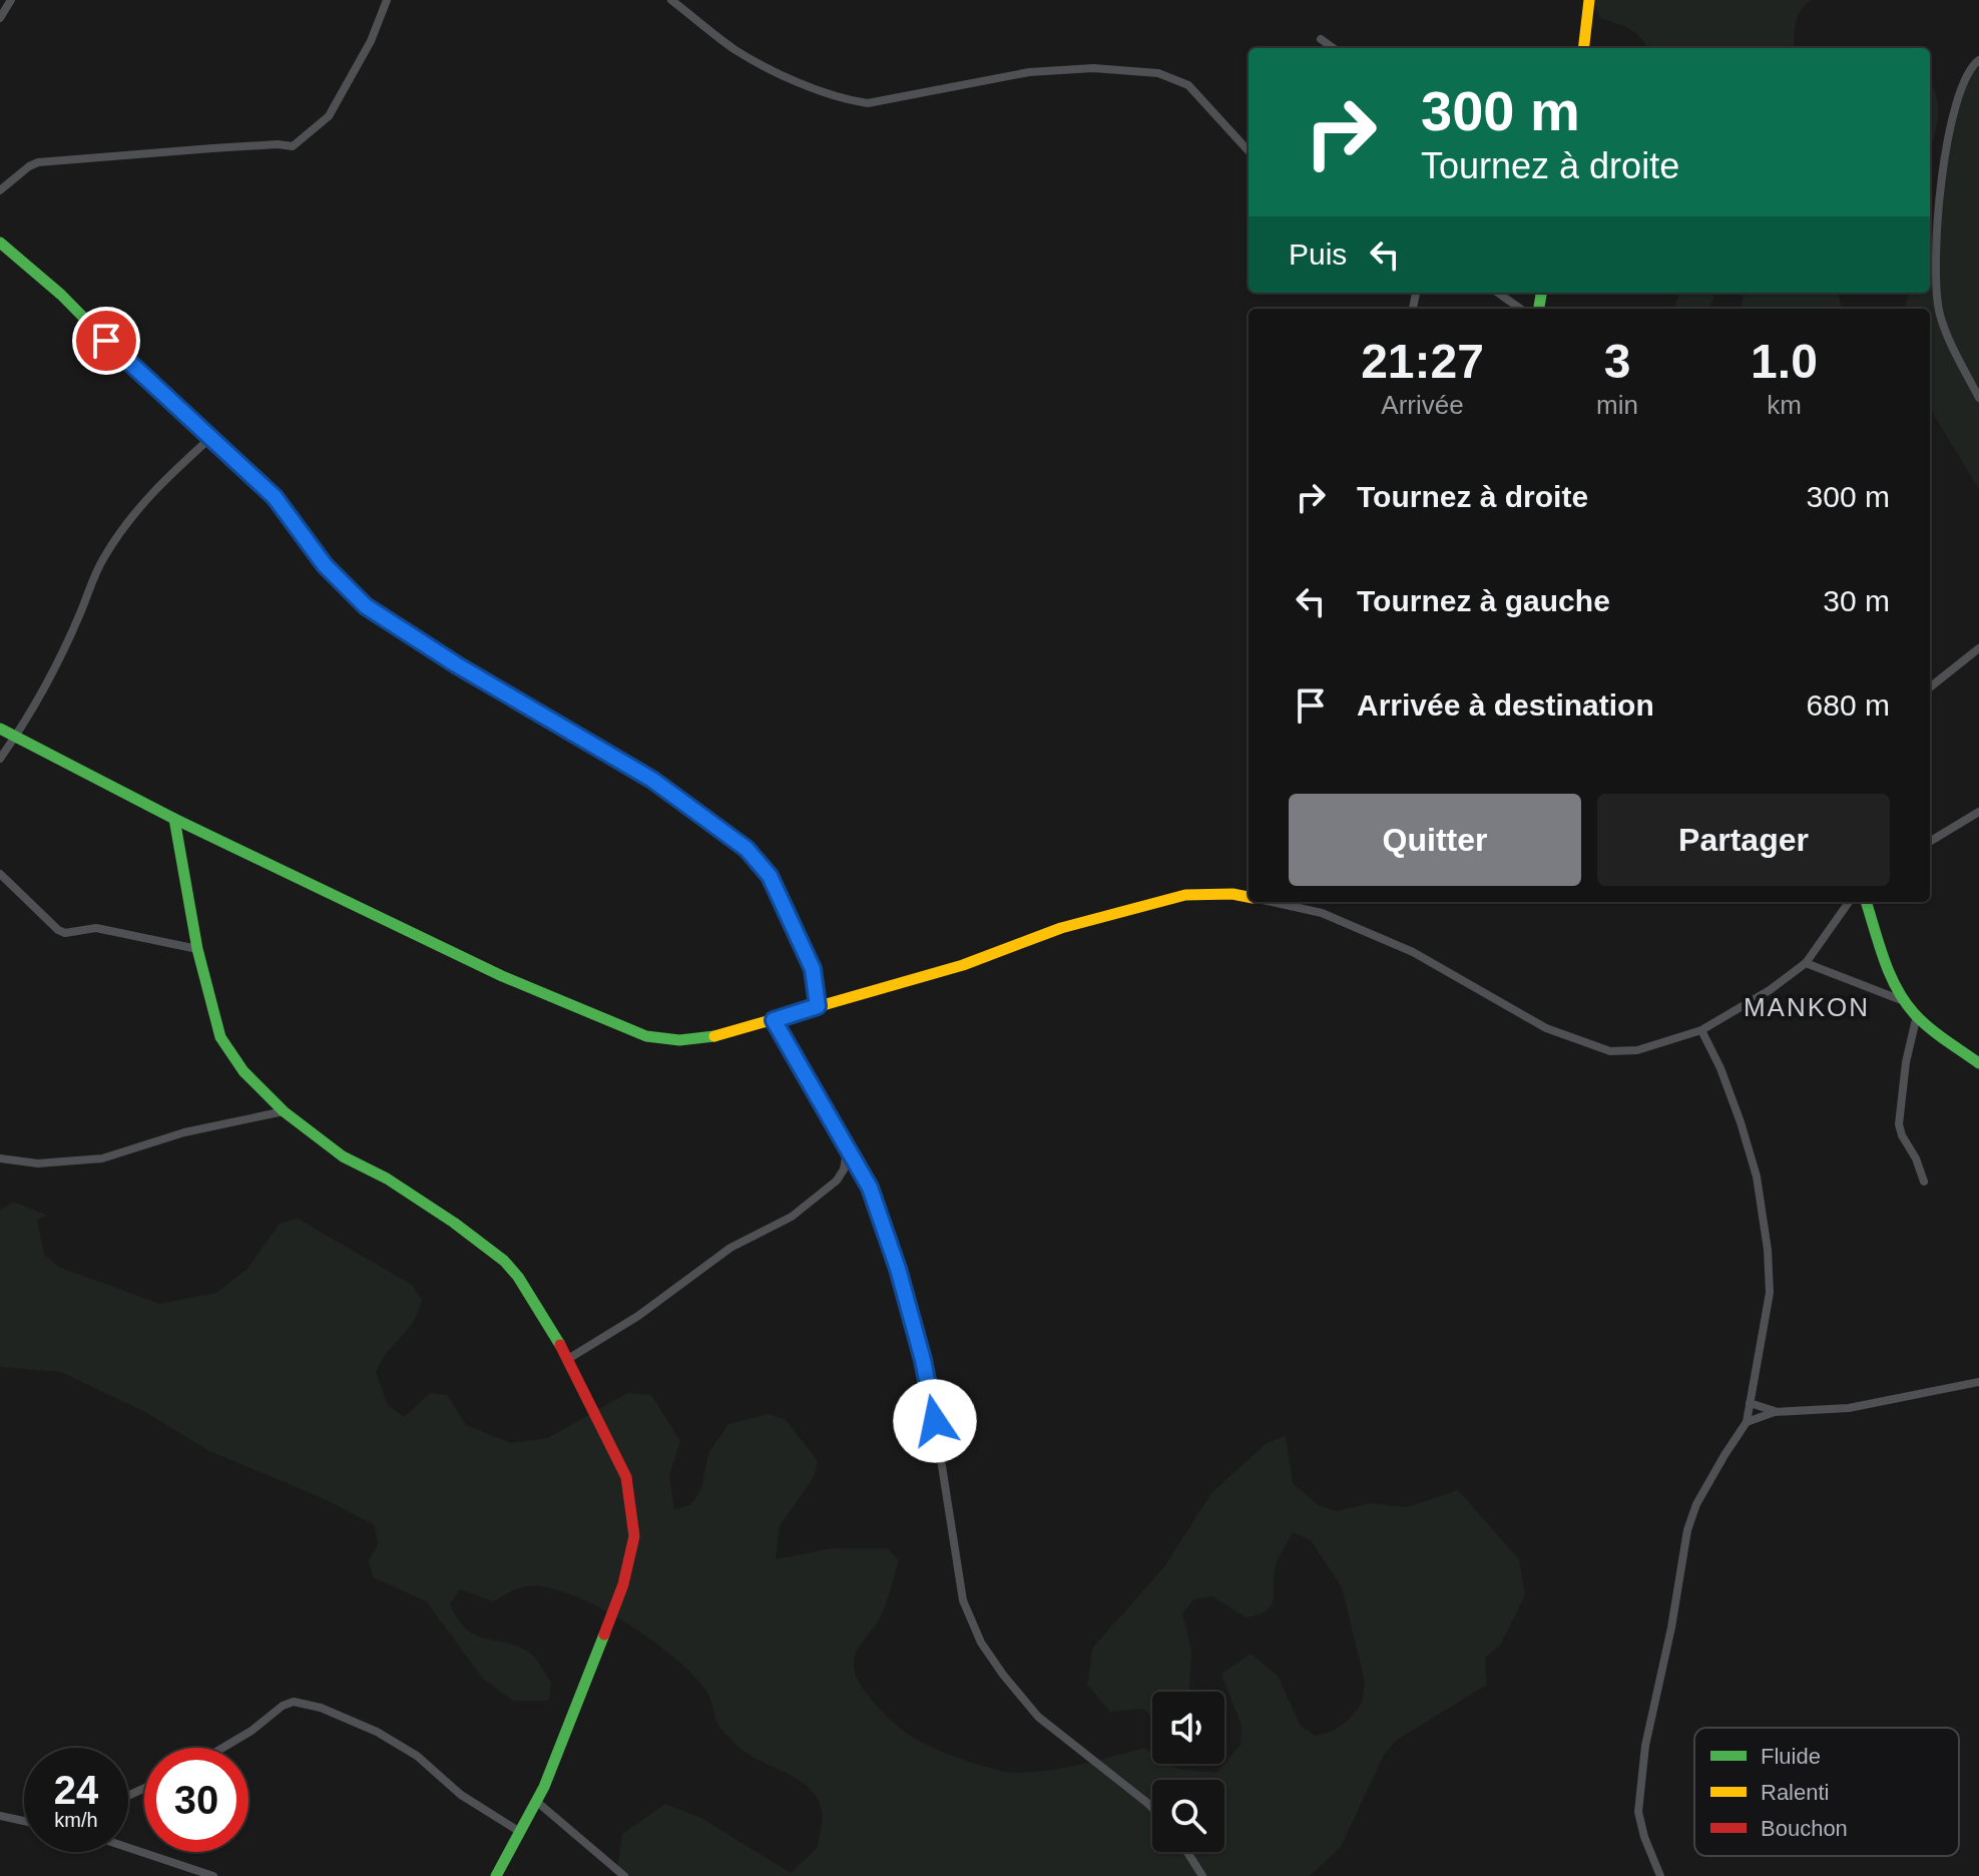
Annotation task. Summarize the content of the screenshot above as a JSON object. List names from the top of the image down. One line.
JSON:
{"districts":["MANKON"],"legend":["Fluide","Ralenti","Bouchon"],"page":{"turn":["300 m","Tournez à droite"],"then":"Puis","eta":["21:27","Arrivée","3","min","1.0","km"],"list":[{"name":"Tournez à droite","value":"300 m"},{"name":"Tournez à gauche","value":"30 m"},{"name":"Arrivée à destination","value":"680 m"}],"buttons":["Quitter","Partager"],"speed":"24 km/h","limit":"30"}}
